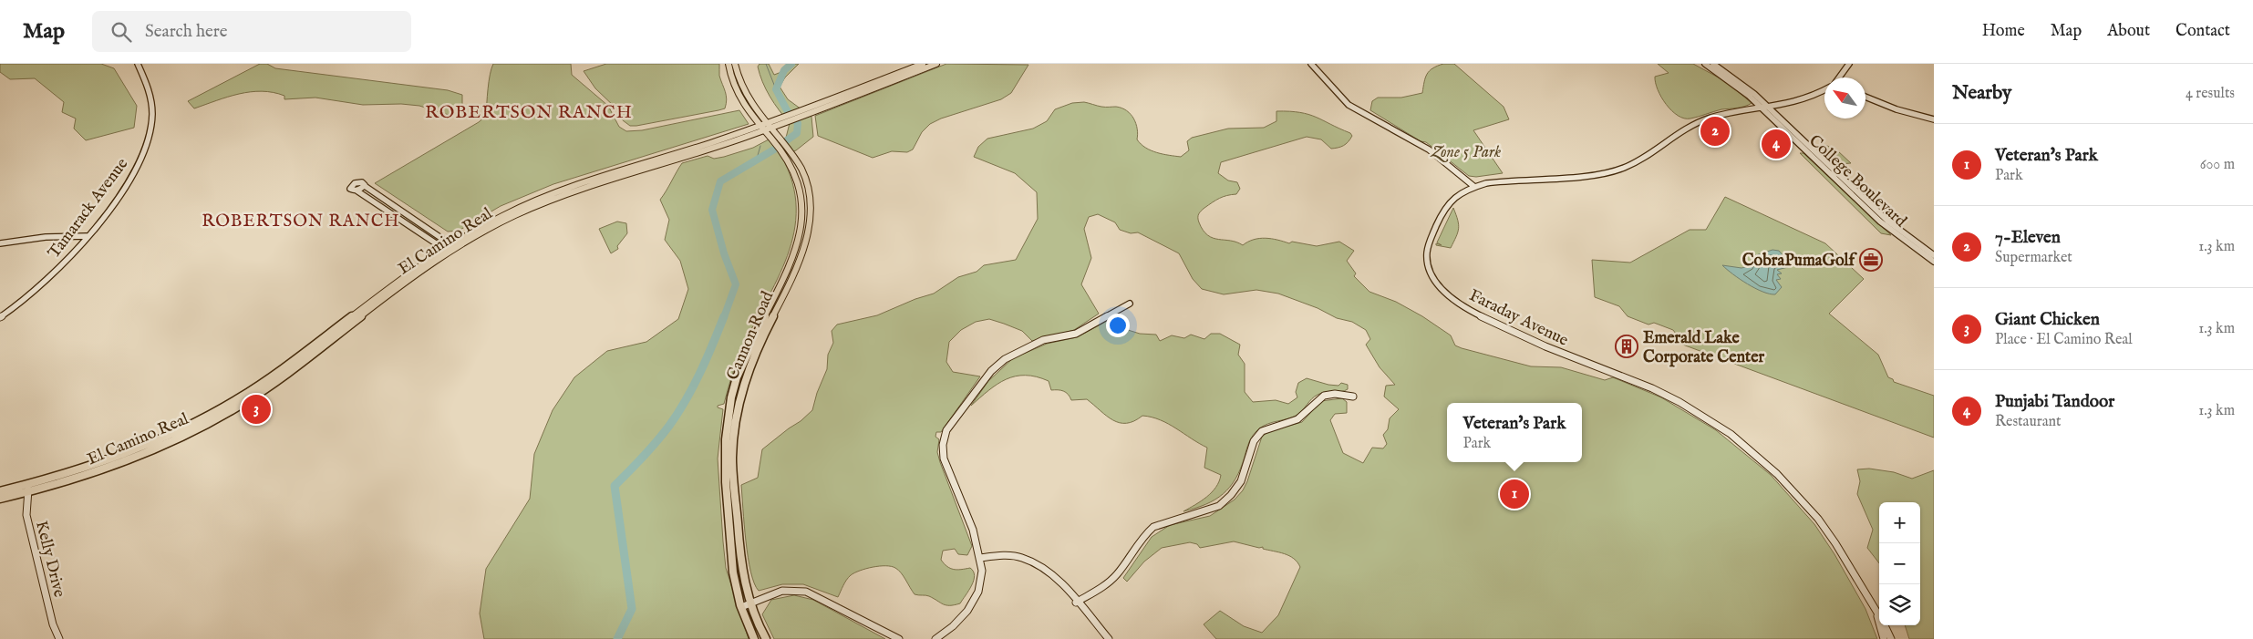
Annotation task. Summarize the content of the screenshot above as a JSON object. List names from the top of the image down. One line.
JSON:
{"streets":{"main road":["College Boulevard","Tamarack Avenue","El Camino Real","Faraday Avenue","Cannon Road","Kelly Drive"]},"crossings":[["College Boulevard","Faraday Avenue"],["El Camino Real","Cannon Road"],["El Camino Real","Kelly Drive"]],"districts":["ROBERTSON RANCH","ROBERTSON RANCH"],"parks":["Zone 5 Park"],"places":{"office":["CobraPumaGolf"],"building":["Emerald Lake Corporate Center"]},"north":"top left","page":{"header":"Map","search":"Search here","nav":["Home","Map","About","Contact"],"heading":["Nearby","4 results"],"pins":["2","4","3","1"],"list":[{"mark":"1","name":"Veteran's Park","note":"Park","value":"600 m"},{"mark":"2","name":"7-Eleven","note":"Supermarket","value":"1.3 km"},{"mark":"3","name":"Giant Chicken","note":"Place · El Camino Real","value":"1.3 km"},{"mark":"4","name":"Punjabi Tandoor","note":"Restaurant","value":"1.3 km"}],"popup":["Veteran's Park","Park"],"map_buttons":["+","−"]}}
